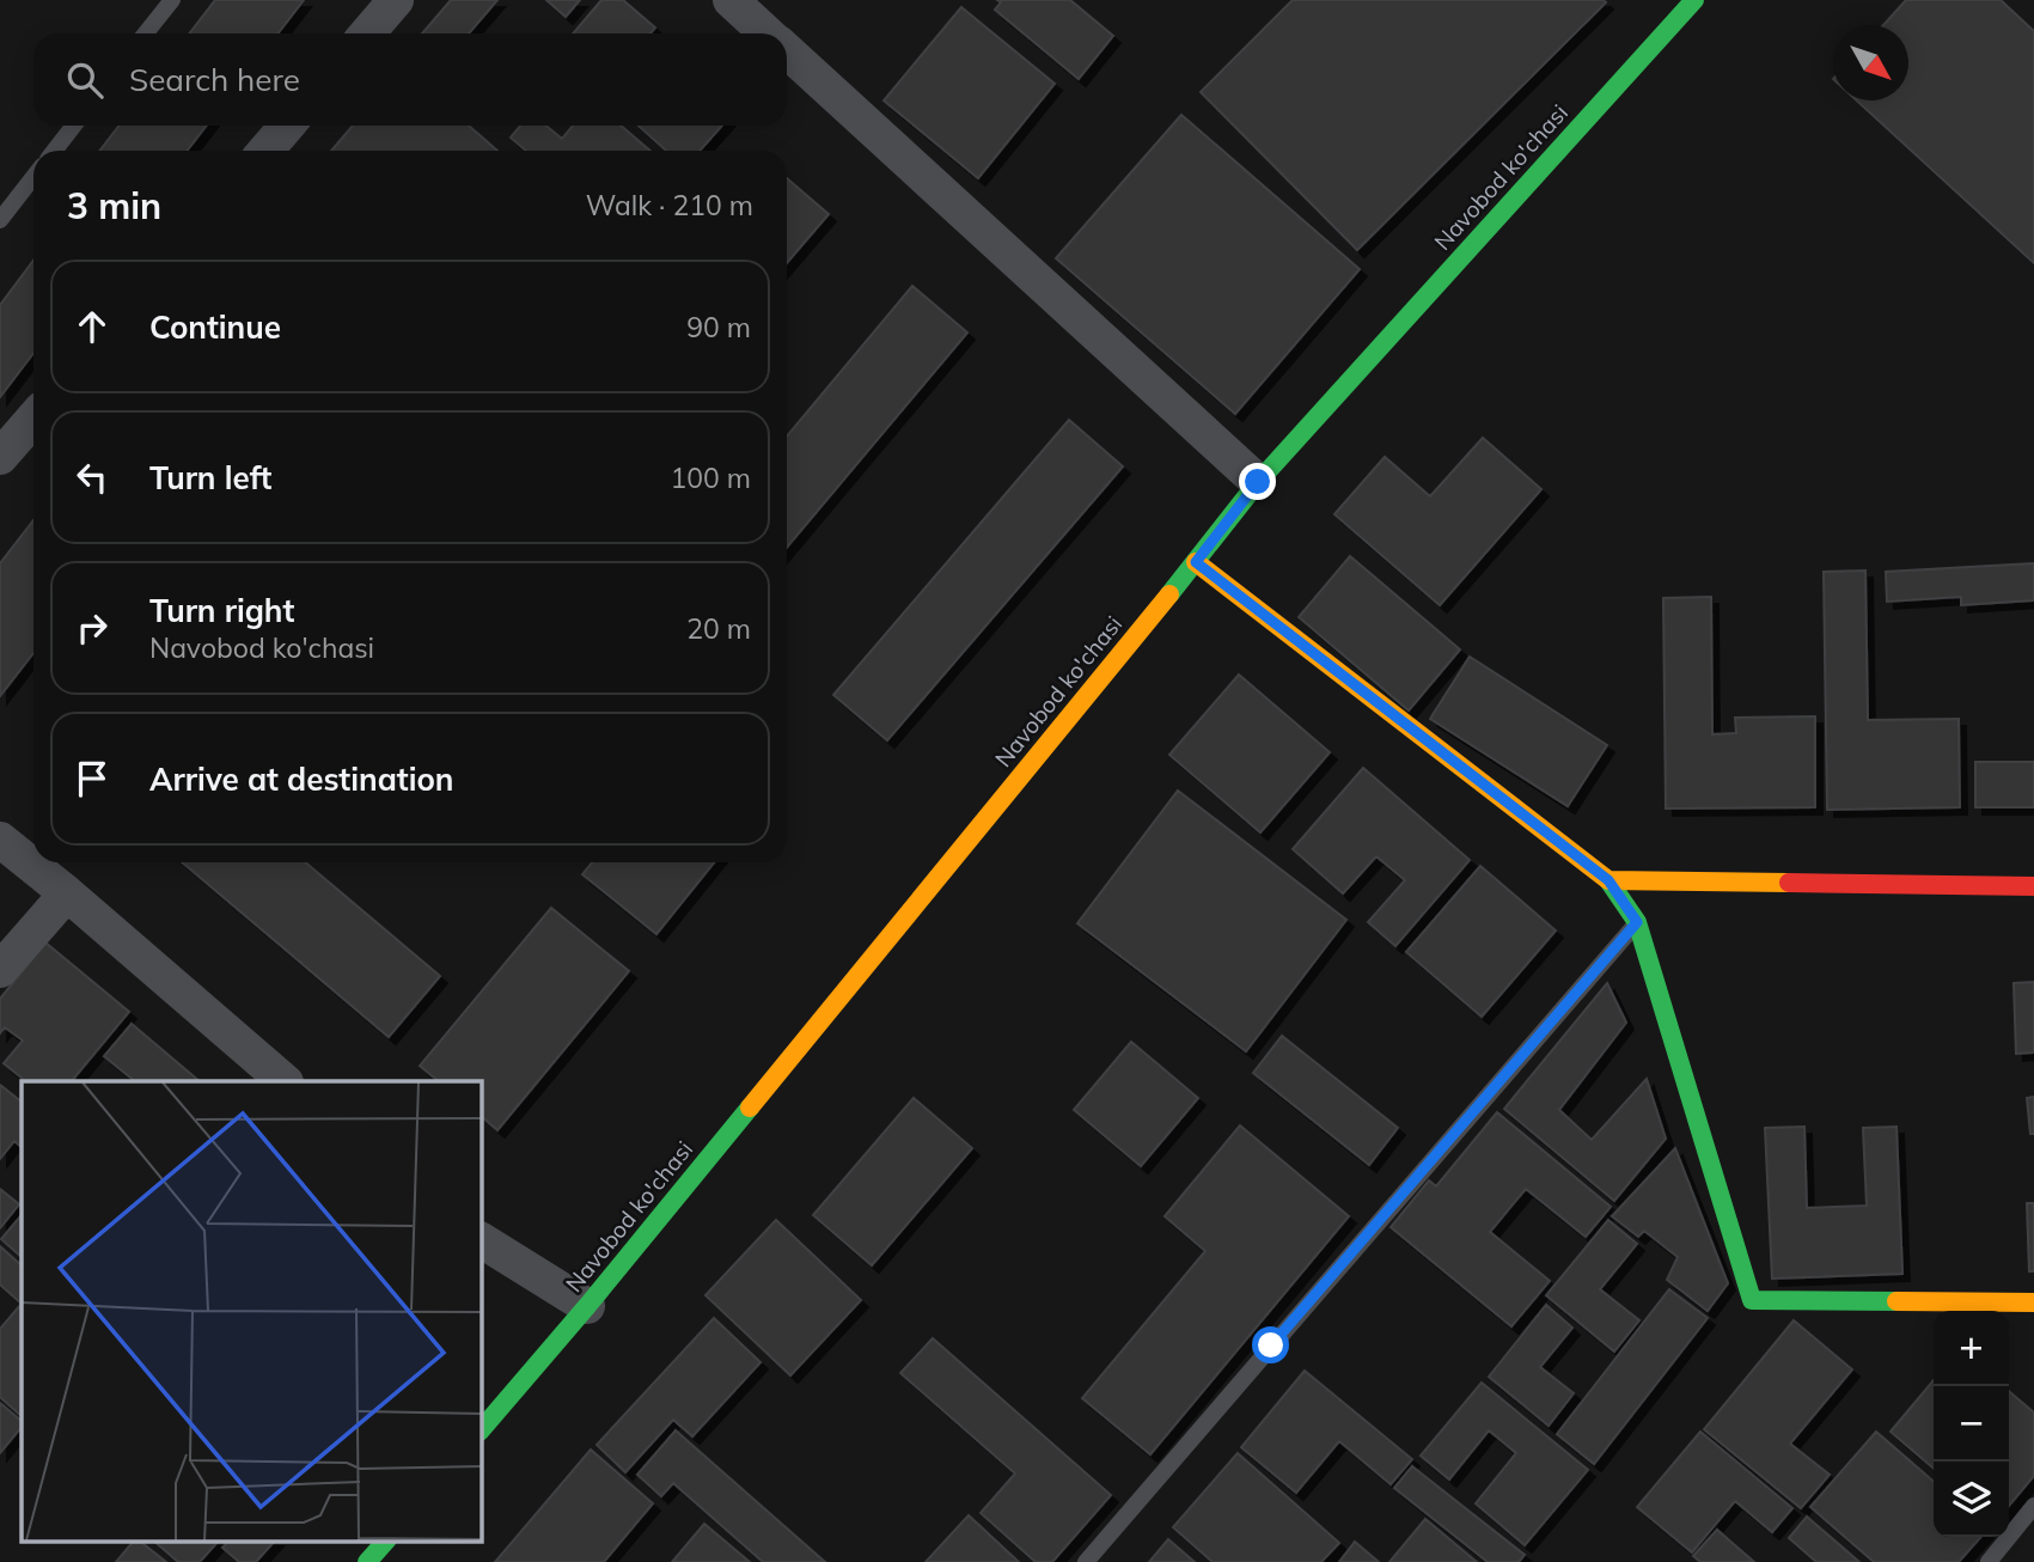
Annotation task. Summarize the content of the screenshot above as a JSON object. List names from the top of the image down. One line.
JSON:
{"streets":{"street":["Navobod ko'chasi"]},"north":"bottom right","page":{"search":"Search here","heading":["3 min","Walk · 210 m"],"list":[["Continue","90 m"],["Turn left","100 m"],["Turn right","Navobod ko'chasi","20 m"],"Arrive at destination"],"map_buttons":["+","−"]}}
